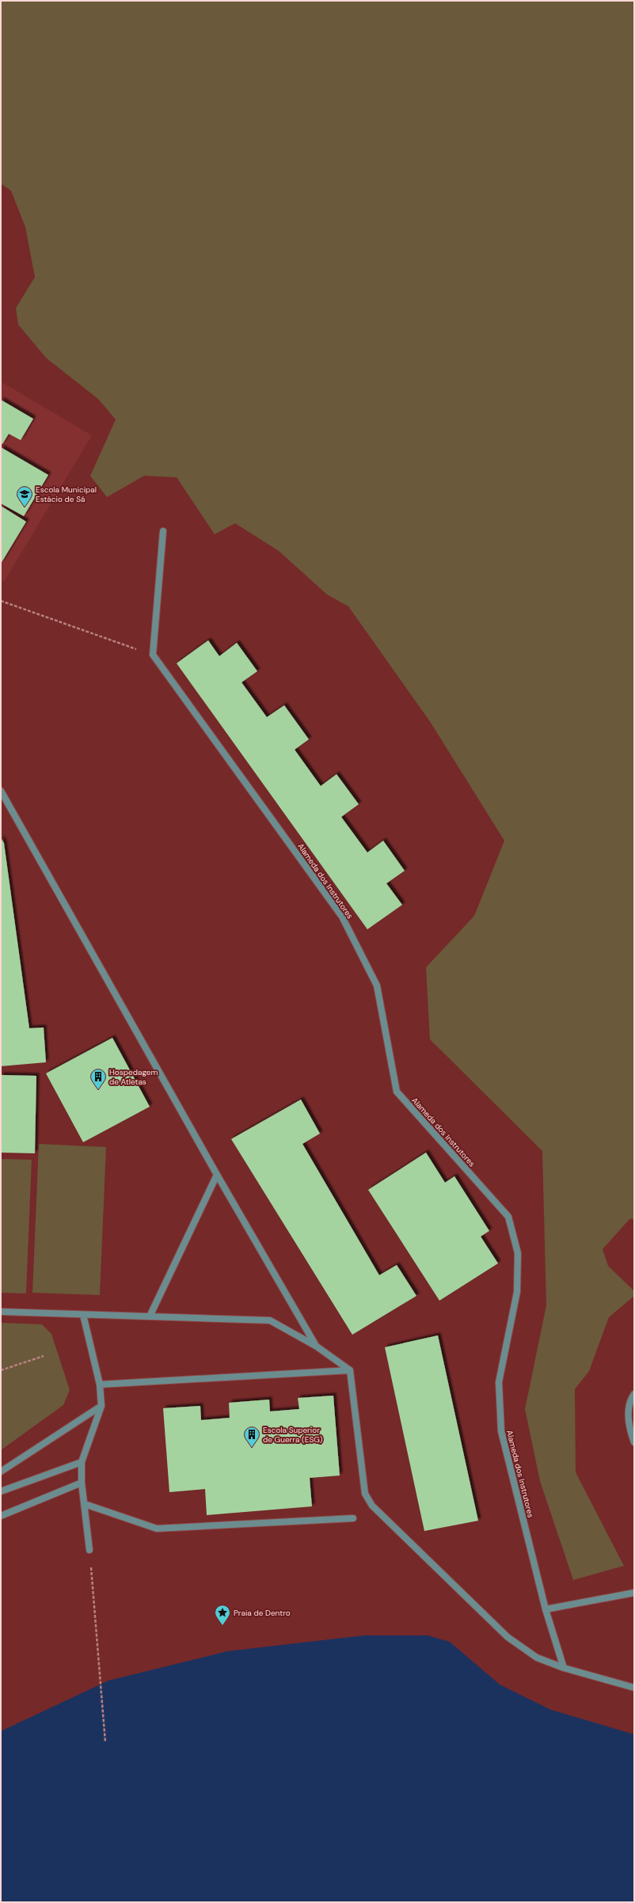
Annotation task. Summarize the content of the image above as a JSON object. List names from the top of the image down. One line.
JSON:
{"streets":{"lane":["Alameda dos Instrutores"]},"places":{"school or university":["Escola Municipal Estácio de Sá"],"building":["Hospedagem de Atletas","Escola Superior de Guerra (ESG)"],"place":["Praia de Dentro"]}}
